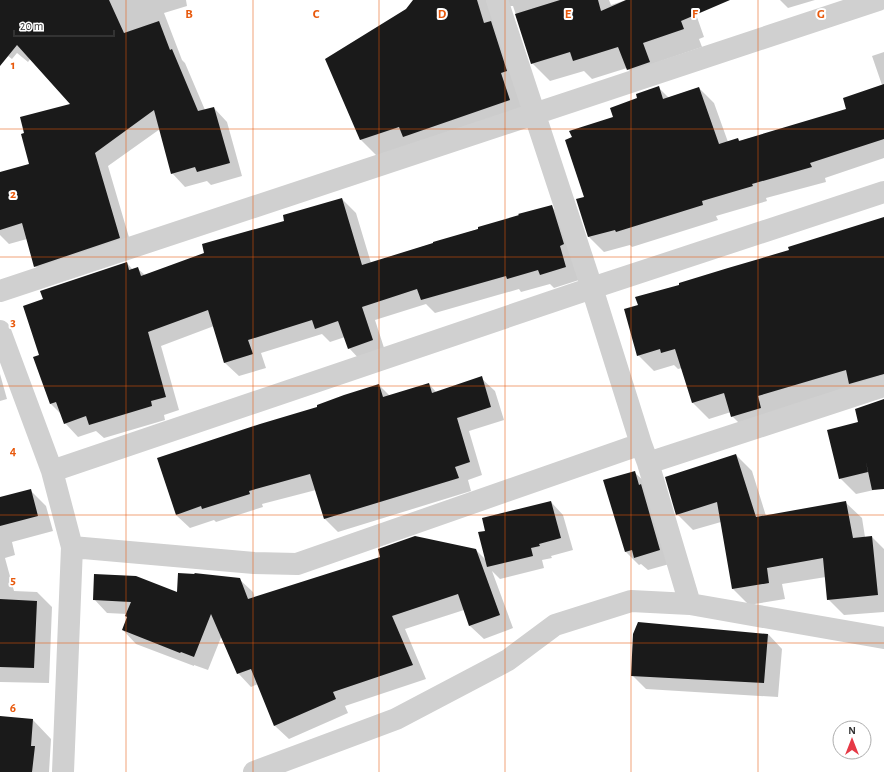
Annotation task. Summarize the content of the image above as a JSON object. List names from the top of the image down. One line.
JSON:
{"scale_bar":"20 m","north":"top","grid":{"columns":["B","C","D","E","F","G"],"rows":["1","2","3","4","5","6"]}}
